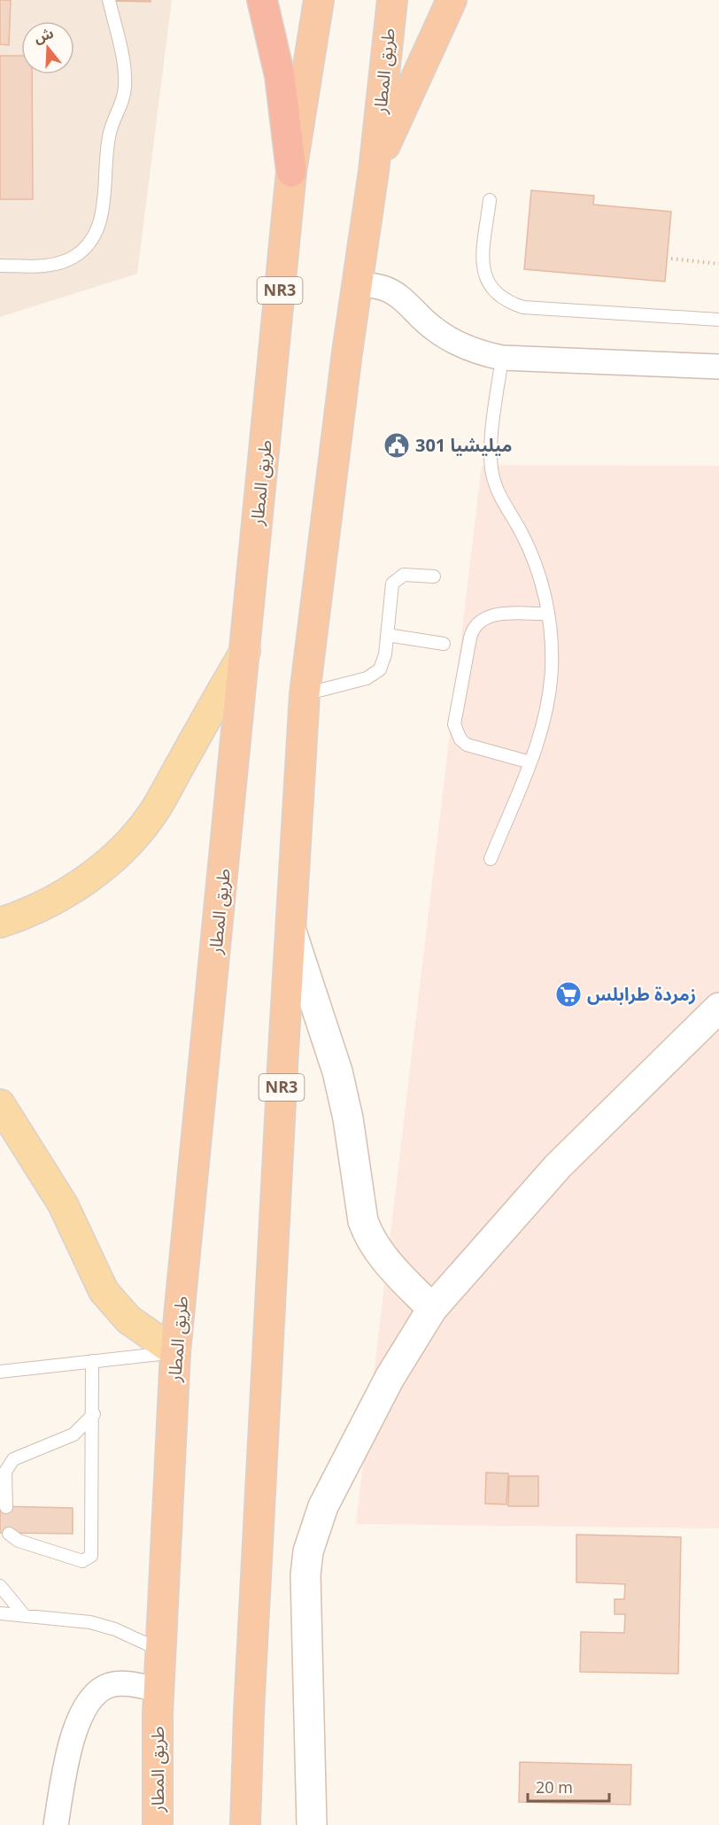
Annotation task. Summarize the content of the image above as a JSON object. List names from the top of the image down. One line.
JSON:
{"streets":{"highway":["طريق المطار","NR3"]},"places":{"public building":["ميليشيا 301"],"supermarket":["زمردة طرابلس"]},"scale_bar":"20 m","north":"top"}
